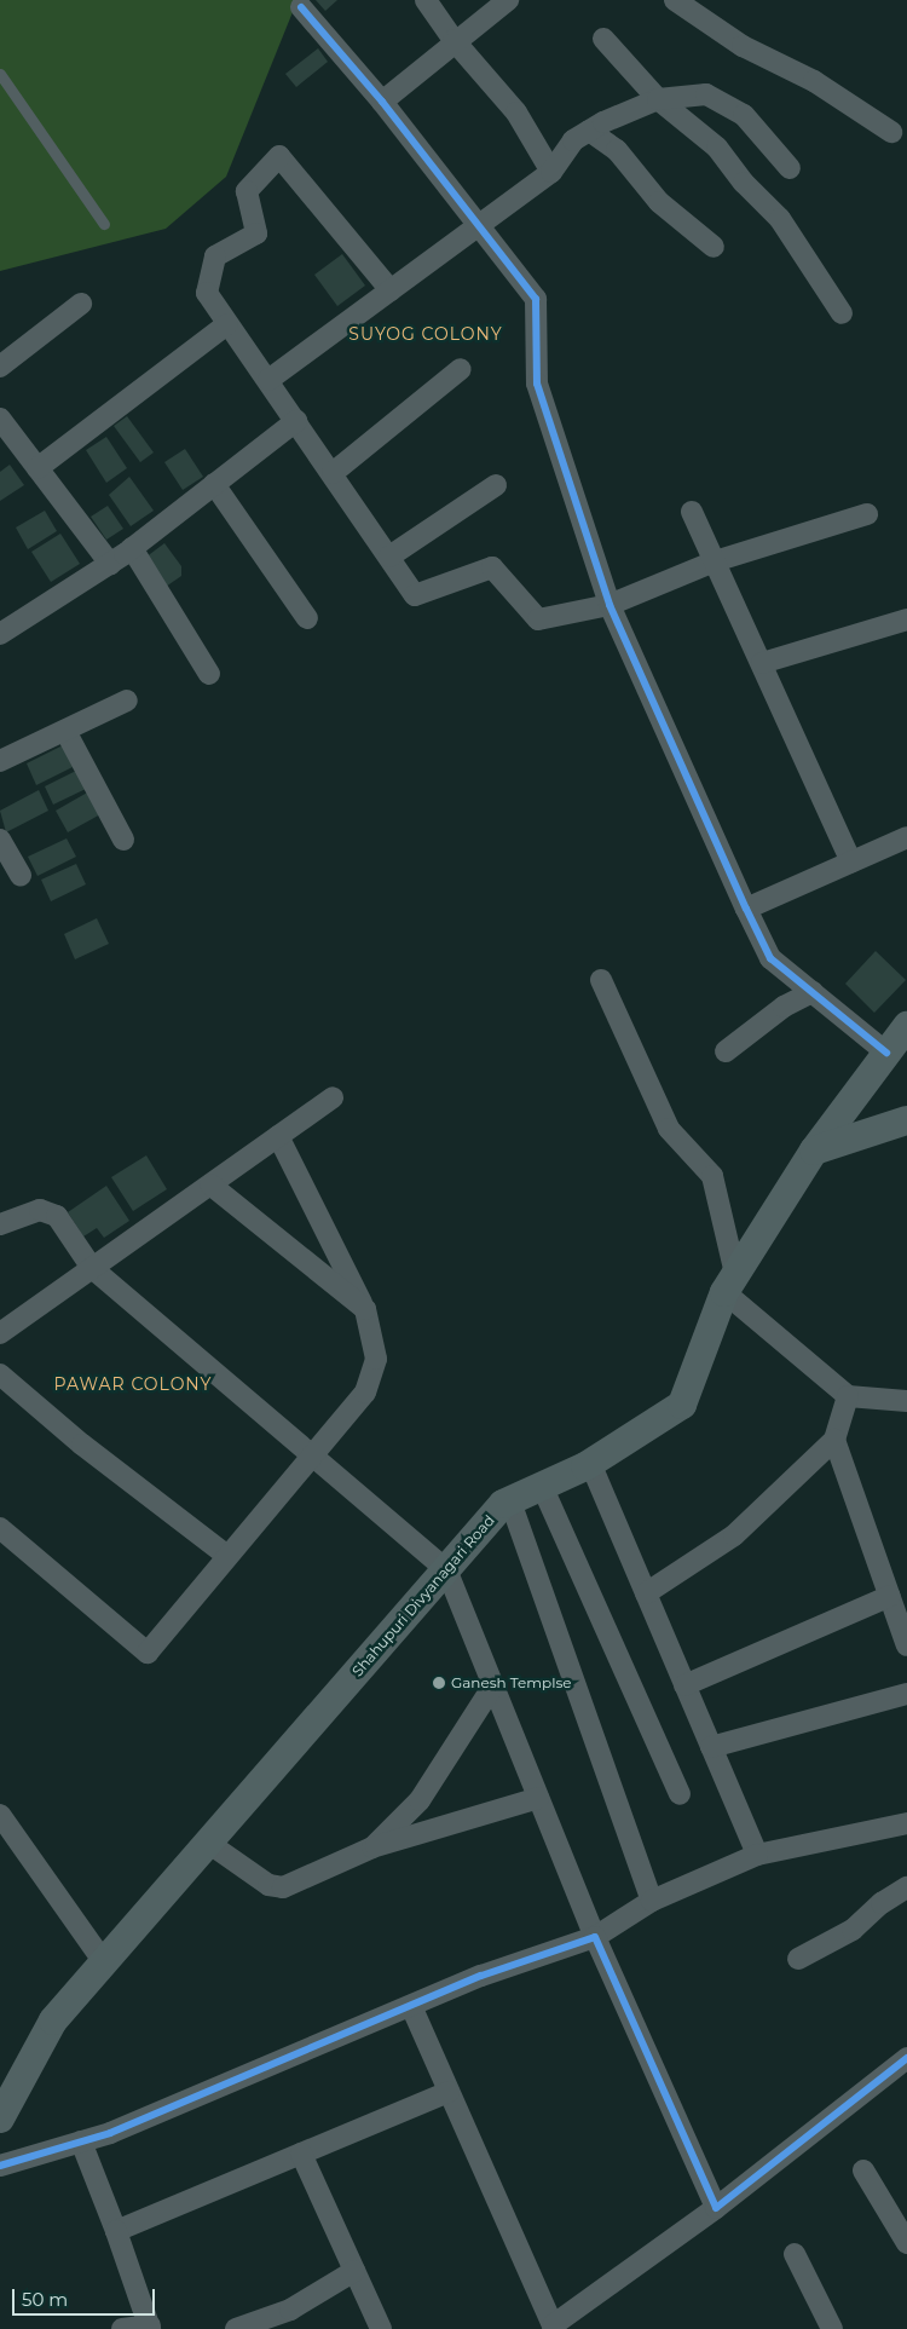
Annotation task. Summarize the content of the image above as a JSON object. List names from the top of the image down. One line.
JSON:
{"streets":{"main road":["Shahupuri Divyanagari Road"]},"districts":["SUYOG COLONY","PAWAR COLONY"],"places":["Ganesh Templse"],"scale_bar":"50 m"}
